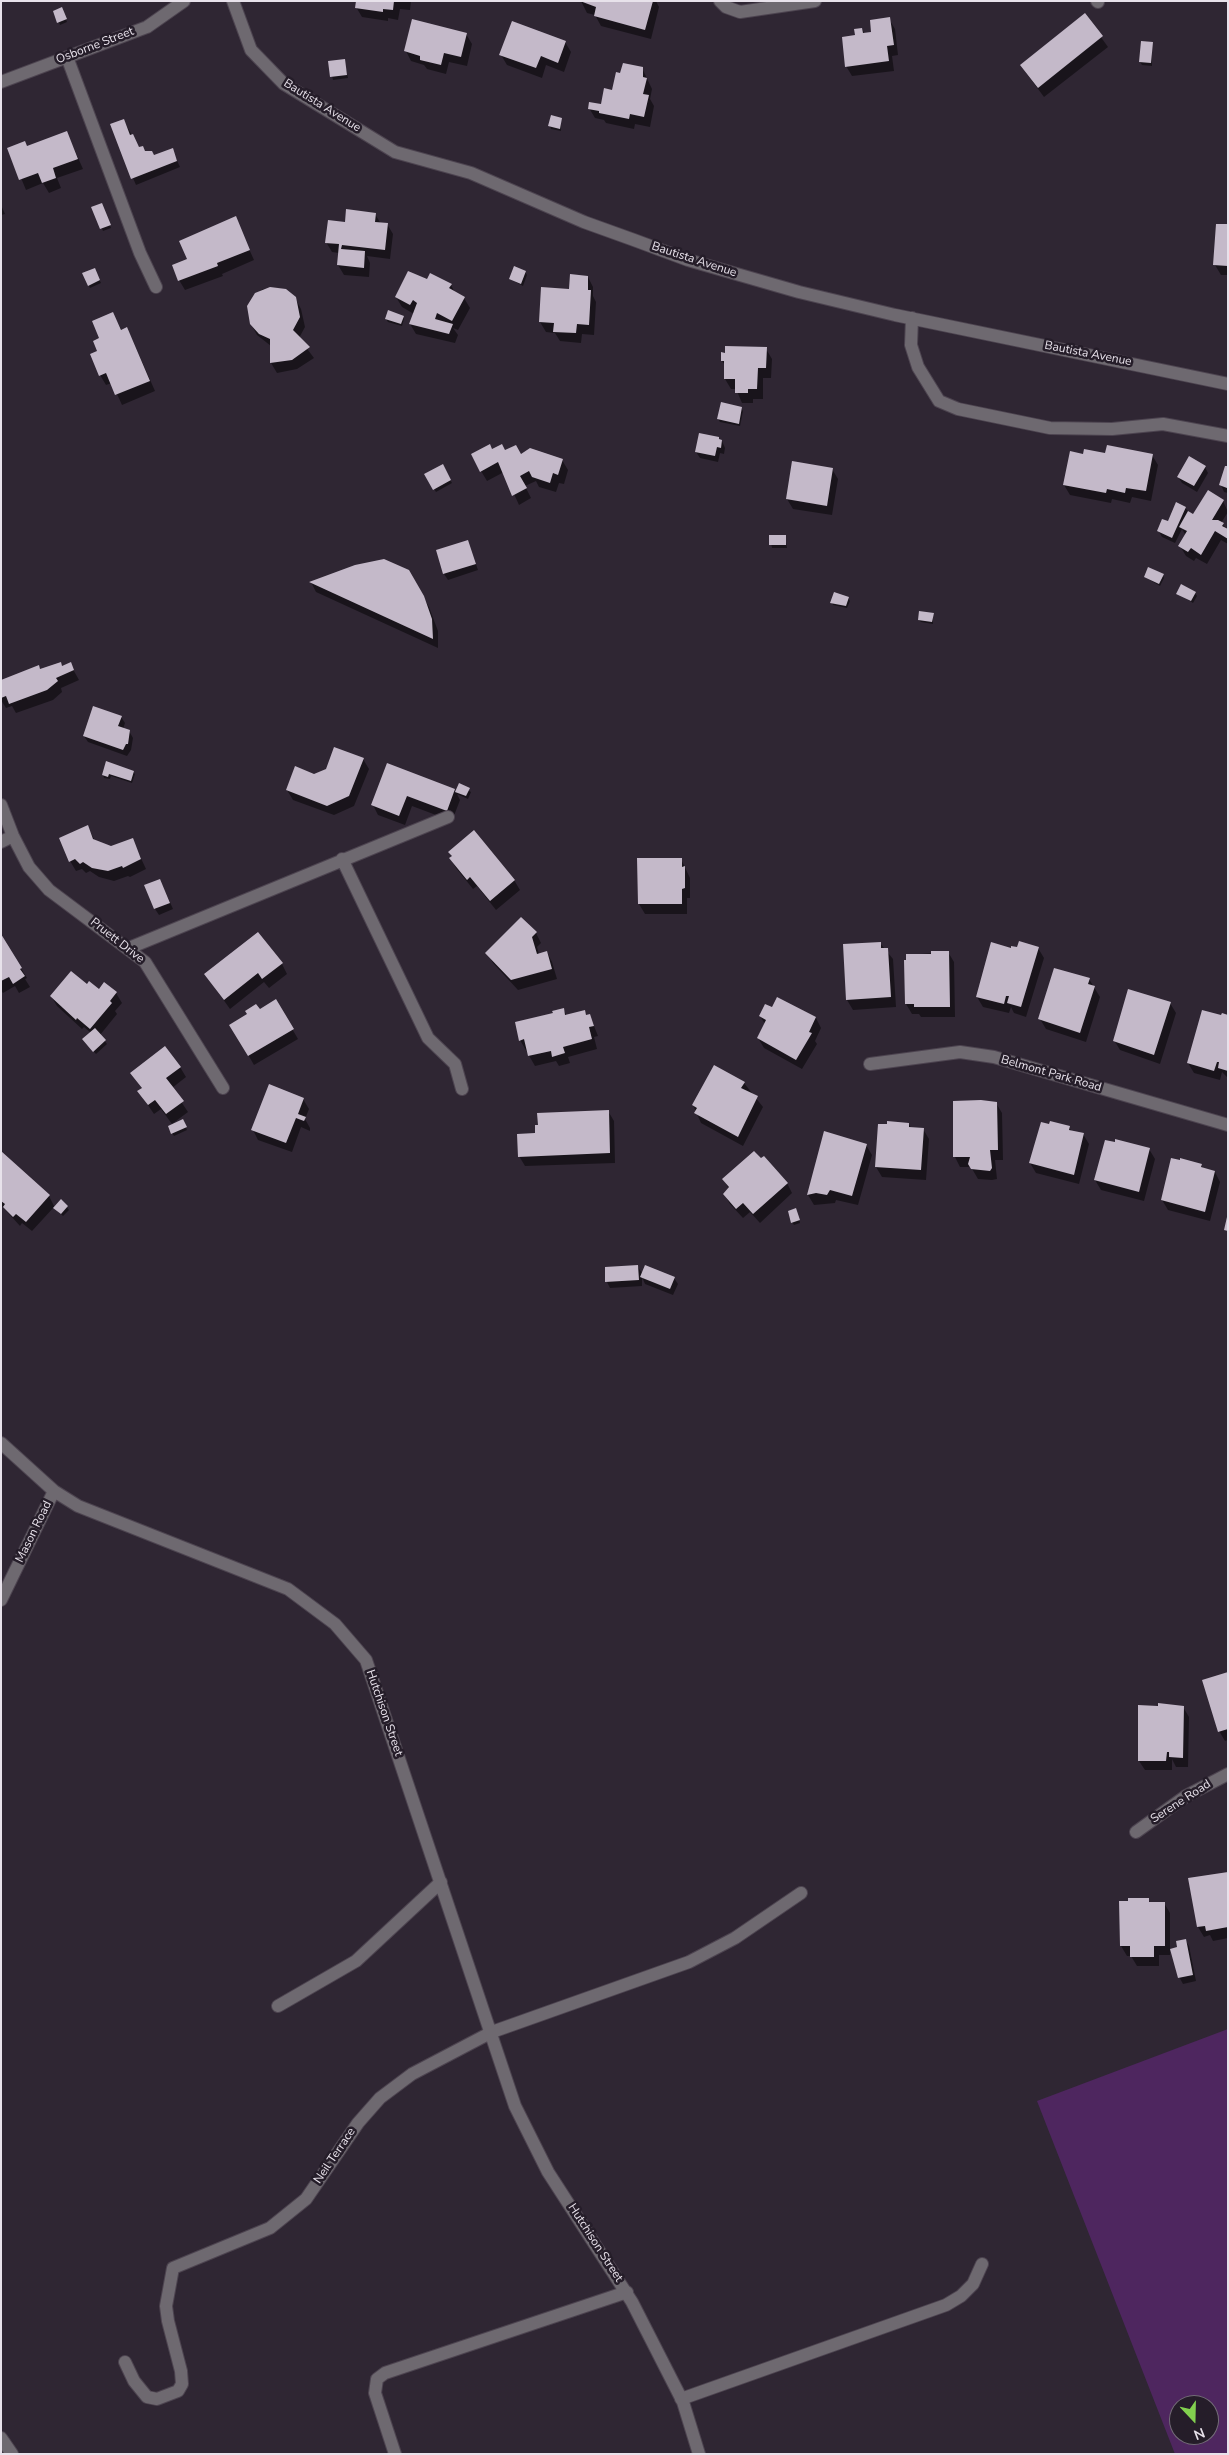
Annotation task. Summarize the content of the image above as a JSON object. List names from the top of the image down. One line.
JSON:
{"streets":{"street":["Osborne Street","Bautista Avenue","Pruett Drive","Belmont Park Road","Mason Road","Hutchison Street","Serene Road","Neil Terrace"]},"crossings":[["Mason Road","Hutchison Street"],["Hutchison Street","Neil Terrace"]],"north":"bottom"}
